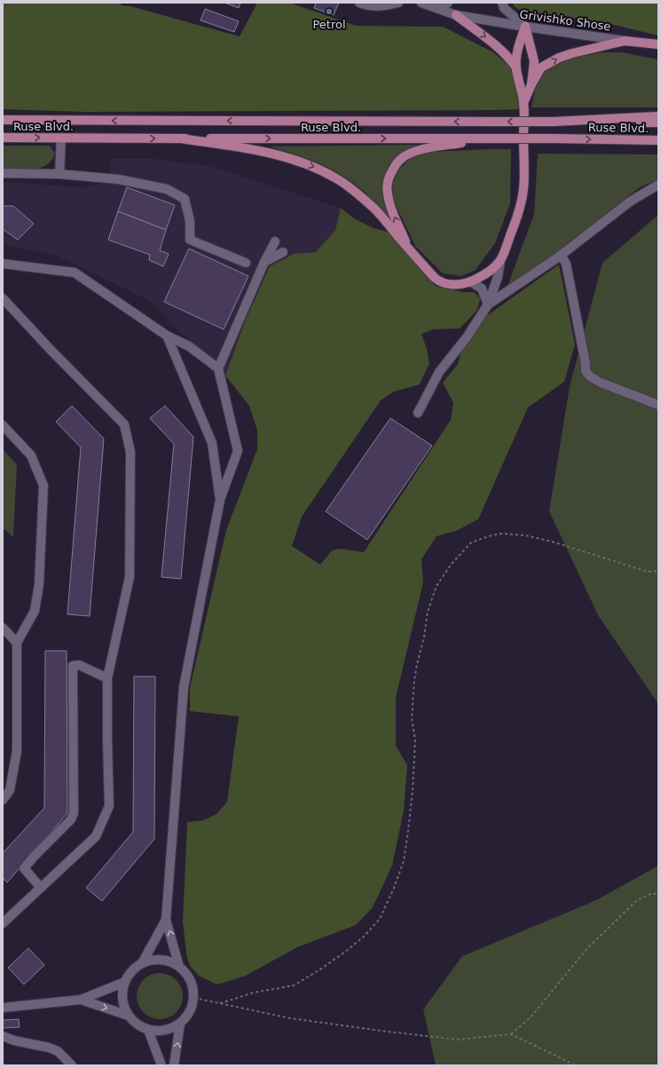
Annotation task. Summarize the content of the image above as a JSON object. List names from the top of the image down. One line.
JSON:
{"streets":{"main road":["Ruse Blvd."],"street":["Grivishko Shose"]},"places":["Petrol"]}
